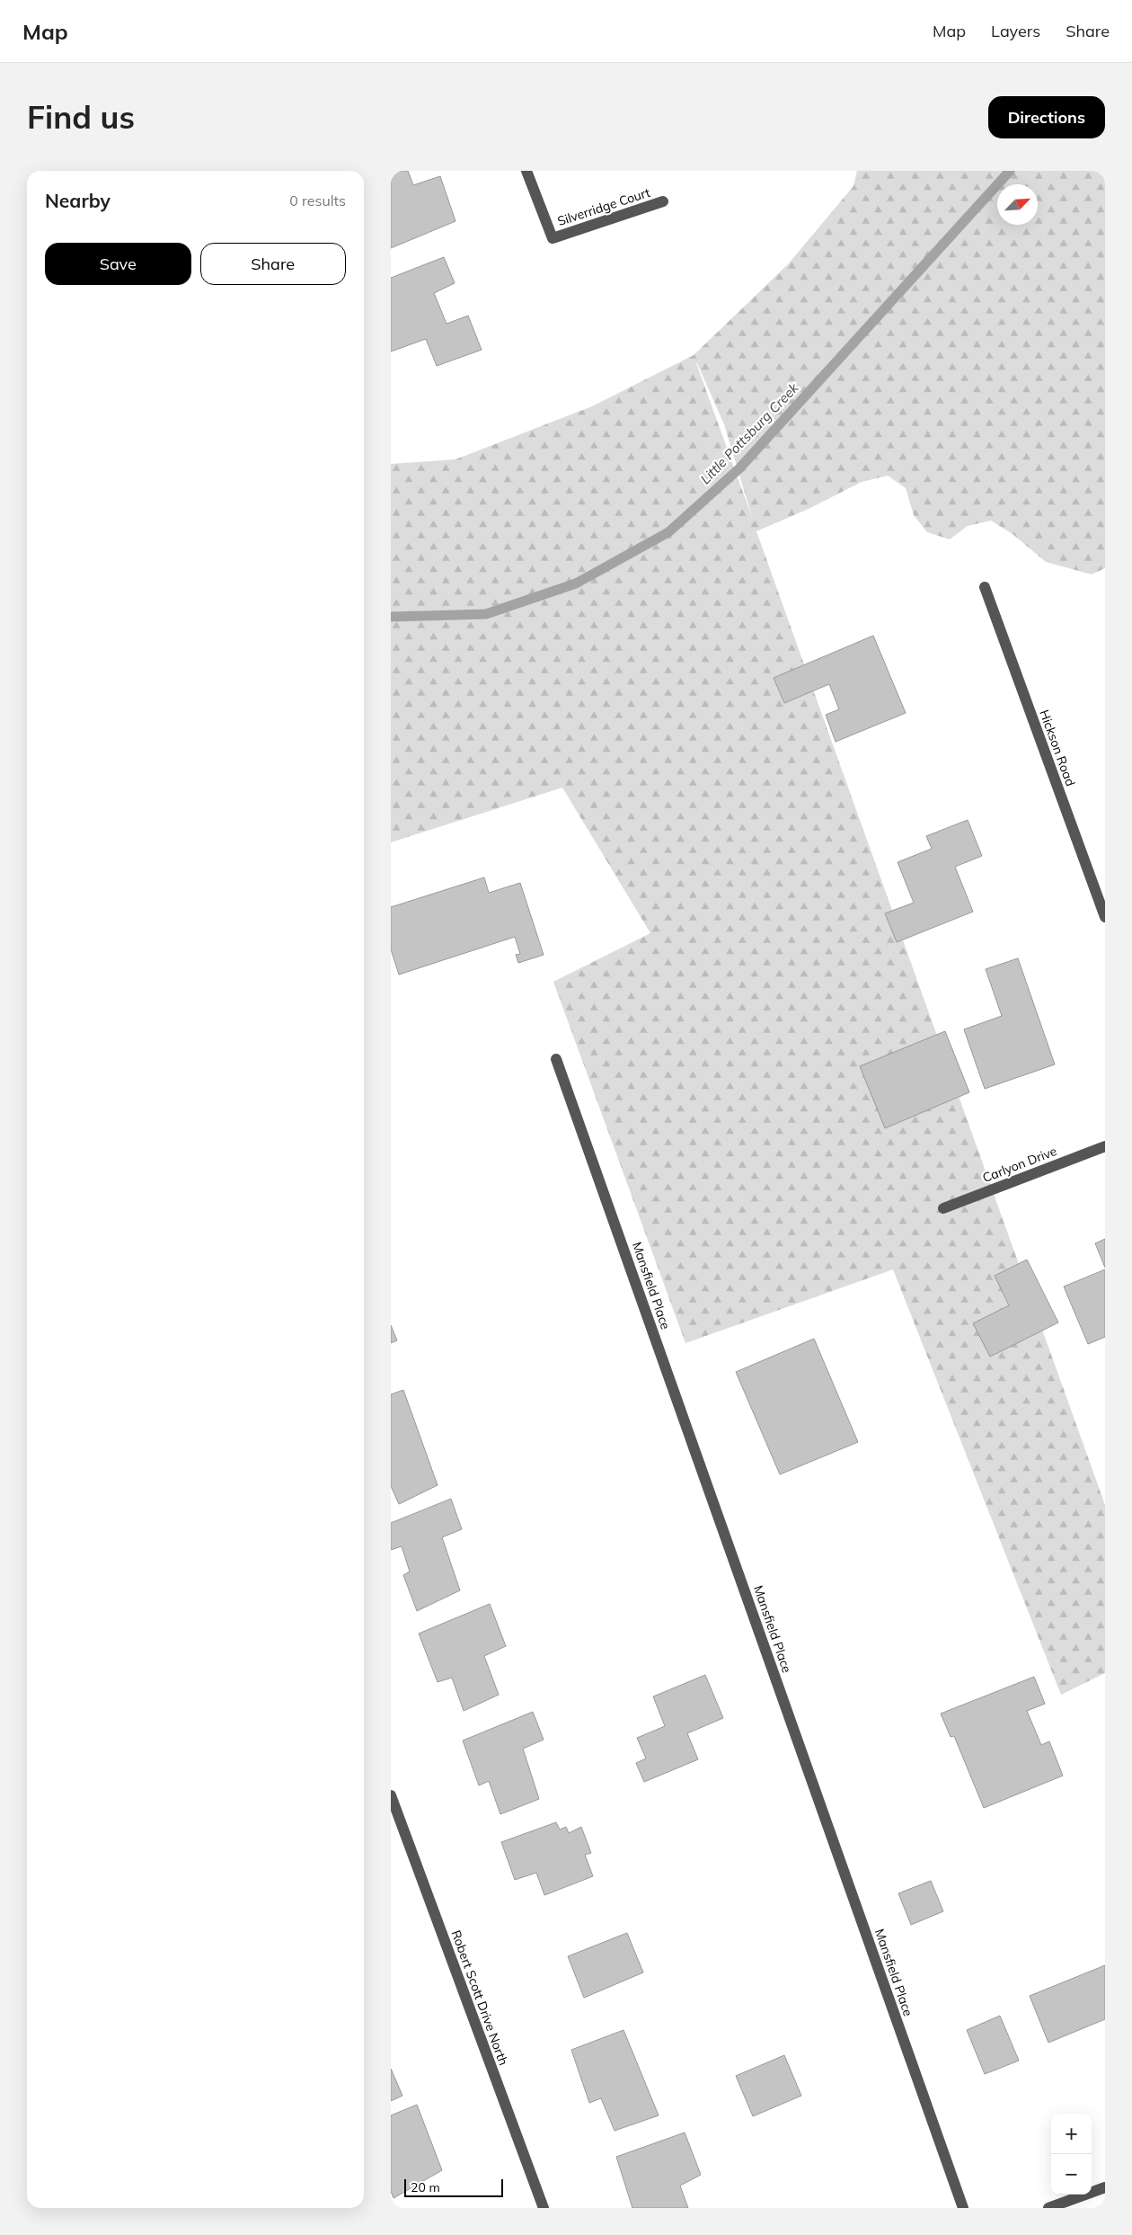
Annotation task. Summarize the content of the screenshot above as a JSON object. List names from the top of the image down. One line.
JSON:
{"streets":{"street":["Silverridge Court","Hickson Road","Carlyon Drive","Mansfield Place","Robert Scott Drive North"]},"water":["Little Pottsburg Creek"],"scale_bar":"20 m","north":"top right","page":{"header":"Map","nav":["Map","Layers","Share"],"buttons":["Directions",["Save","Share"]],"title":"Find us","heading":["Nearby","0 results"],"map_buttons":["+","−"],"scale":"20 m"}}
